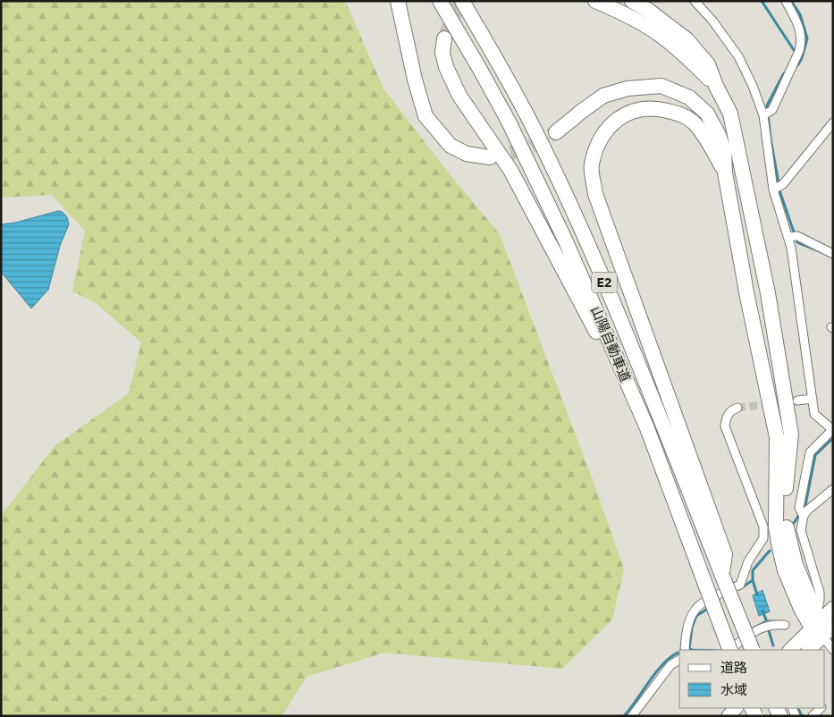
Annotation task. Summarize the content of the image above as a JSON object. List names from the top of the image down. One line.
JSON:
{"streets":{"highway":["E2","山陽自動車道"]},"legend":["道路","水域"]}
